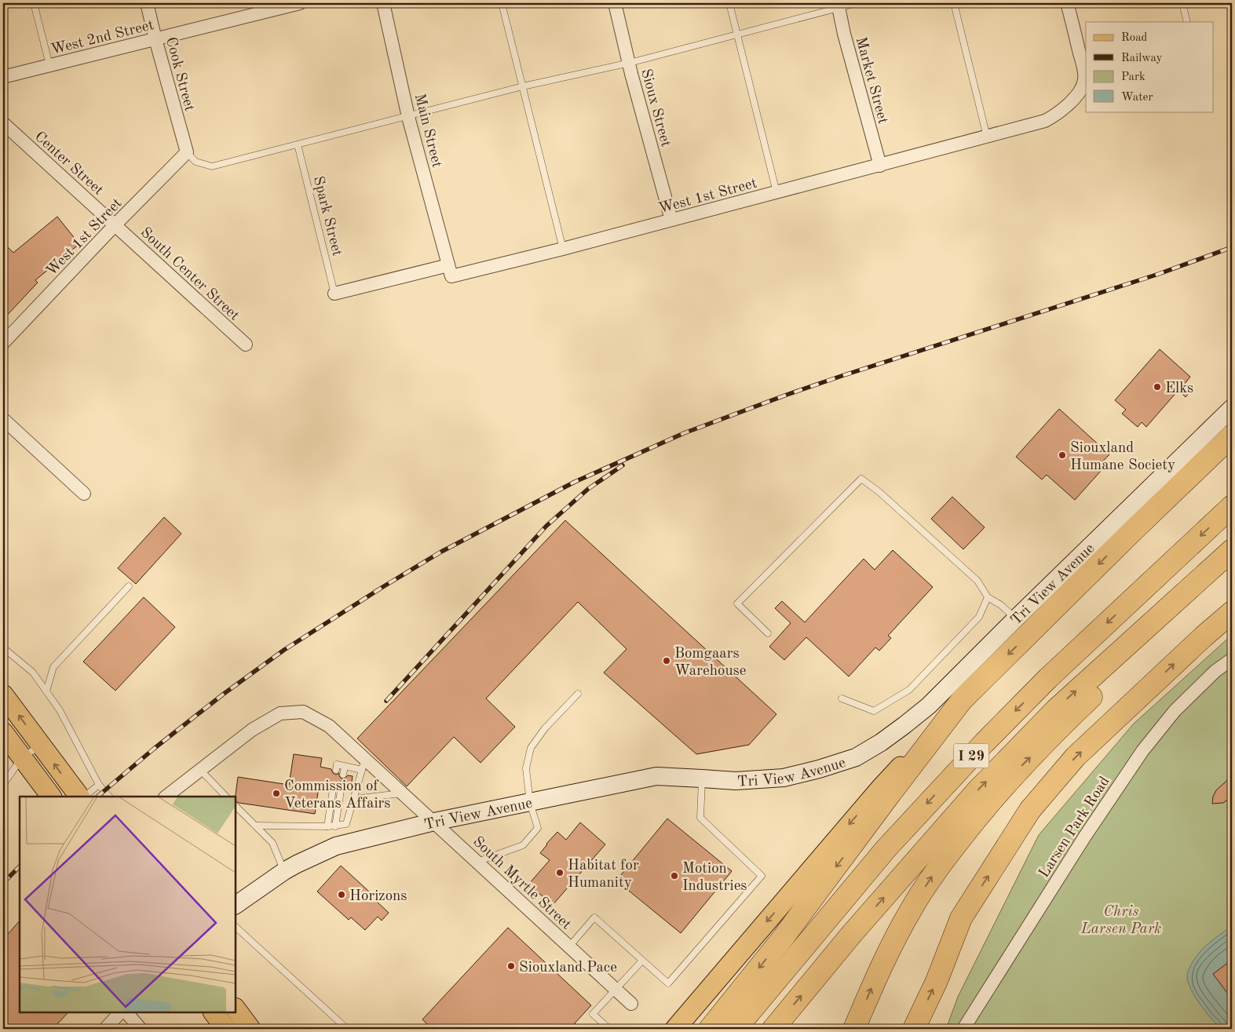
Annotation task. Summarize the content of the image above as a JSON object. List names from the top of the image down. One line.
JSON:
{"streets":{"highway":["I 29"],"street":["West 2nd Street","Cook Street","Market Street","Sioux Street","Main Street","Center Street","West 1st Street","South Center Street","Tri View Avenue","Larsen Park Road","South Myrtle Street"],"lane":["Spark Street"]},"crossings":[["West 2nd Street","Cook Street"],["Cook Street","West 1st Street"],["Market Street","West 1st Street"],["Sioux Street","West 1st Street"],["Main Street","West 1st Street"],["Center Street","West 1st Street"],["Center Street","South Center Street"],["West 1st Street","South Center Street"],["Tri View Avenue","South Myrtle Street"]],"parks":["Chris Larsen Park"],"places":["Elks","Siouxland Humane Society","Bomgaars Warehouse","Commission of Veterans Affairs","Habitat for Humanity","Motion Industries","Horizons","Siouxland Pace"],"legend":["Road","Railway","Park","Water"]}
